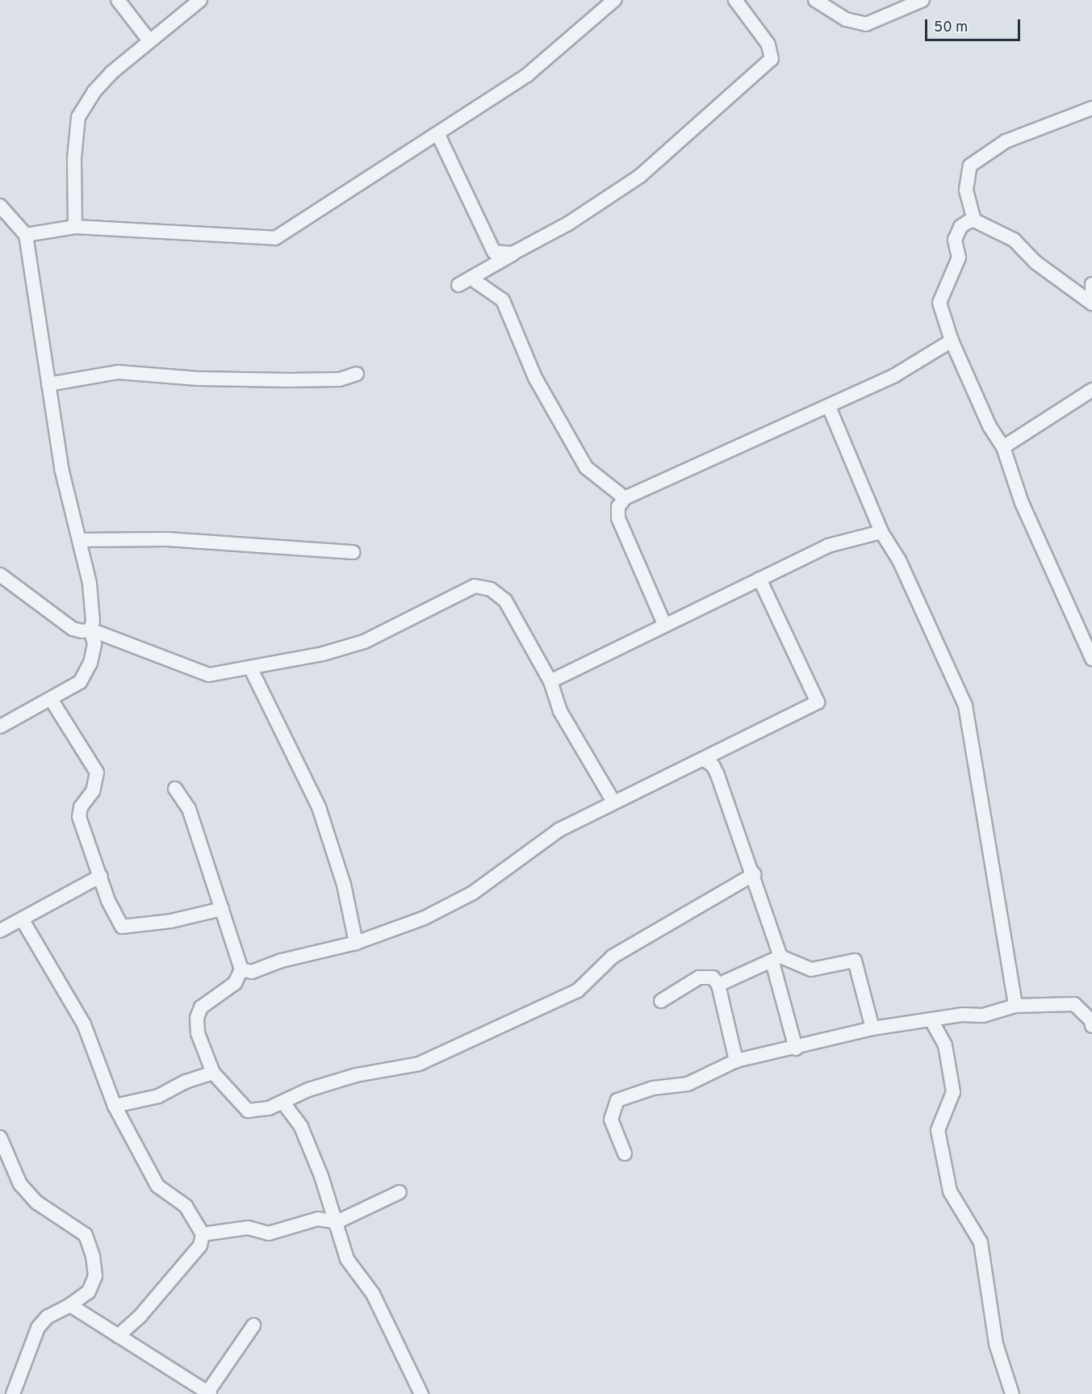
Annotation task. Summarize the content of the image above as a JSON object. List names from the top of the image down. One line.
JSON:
{"scale_bar":"50 m"}
